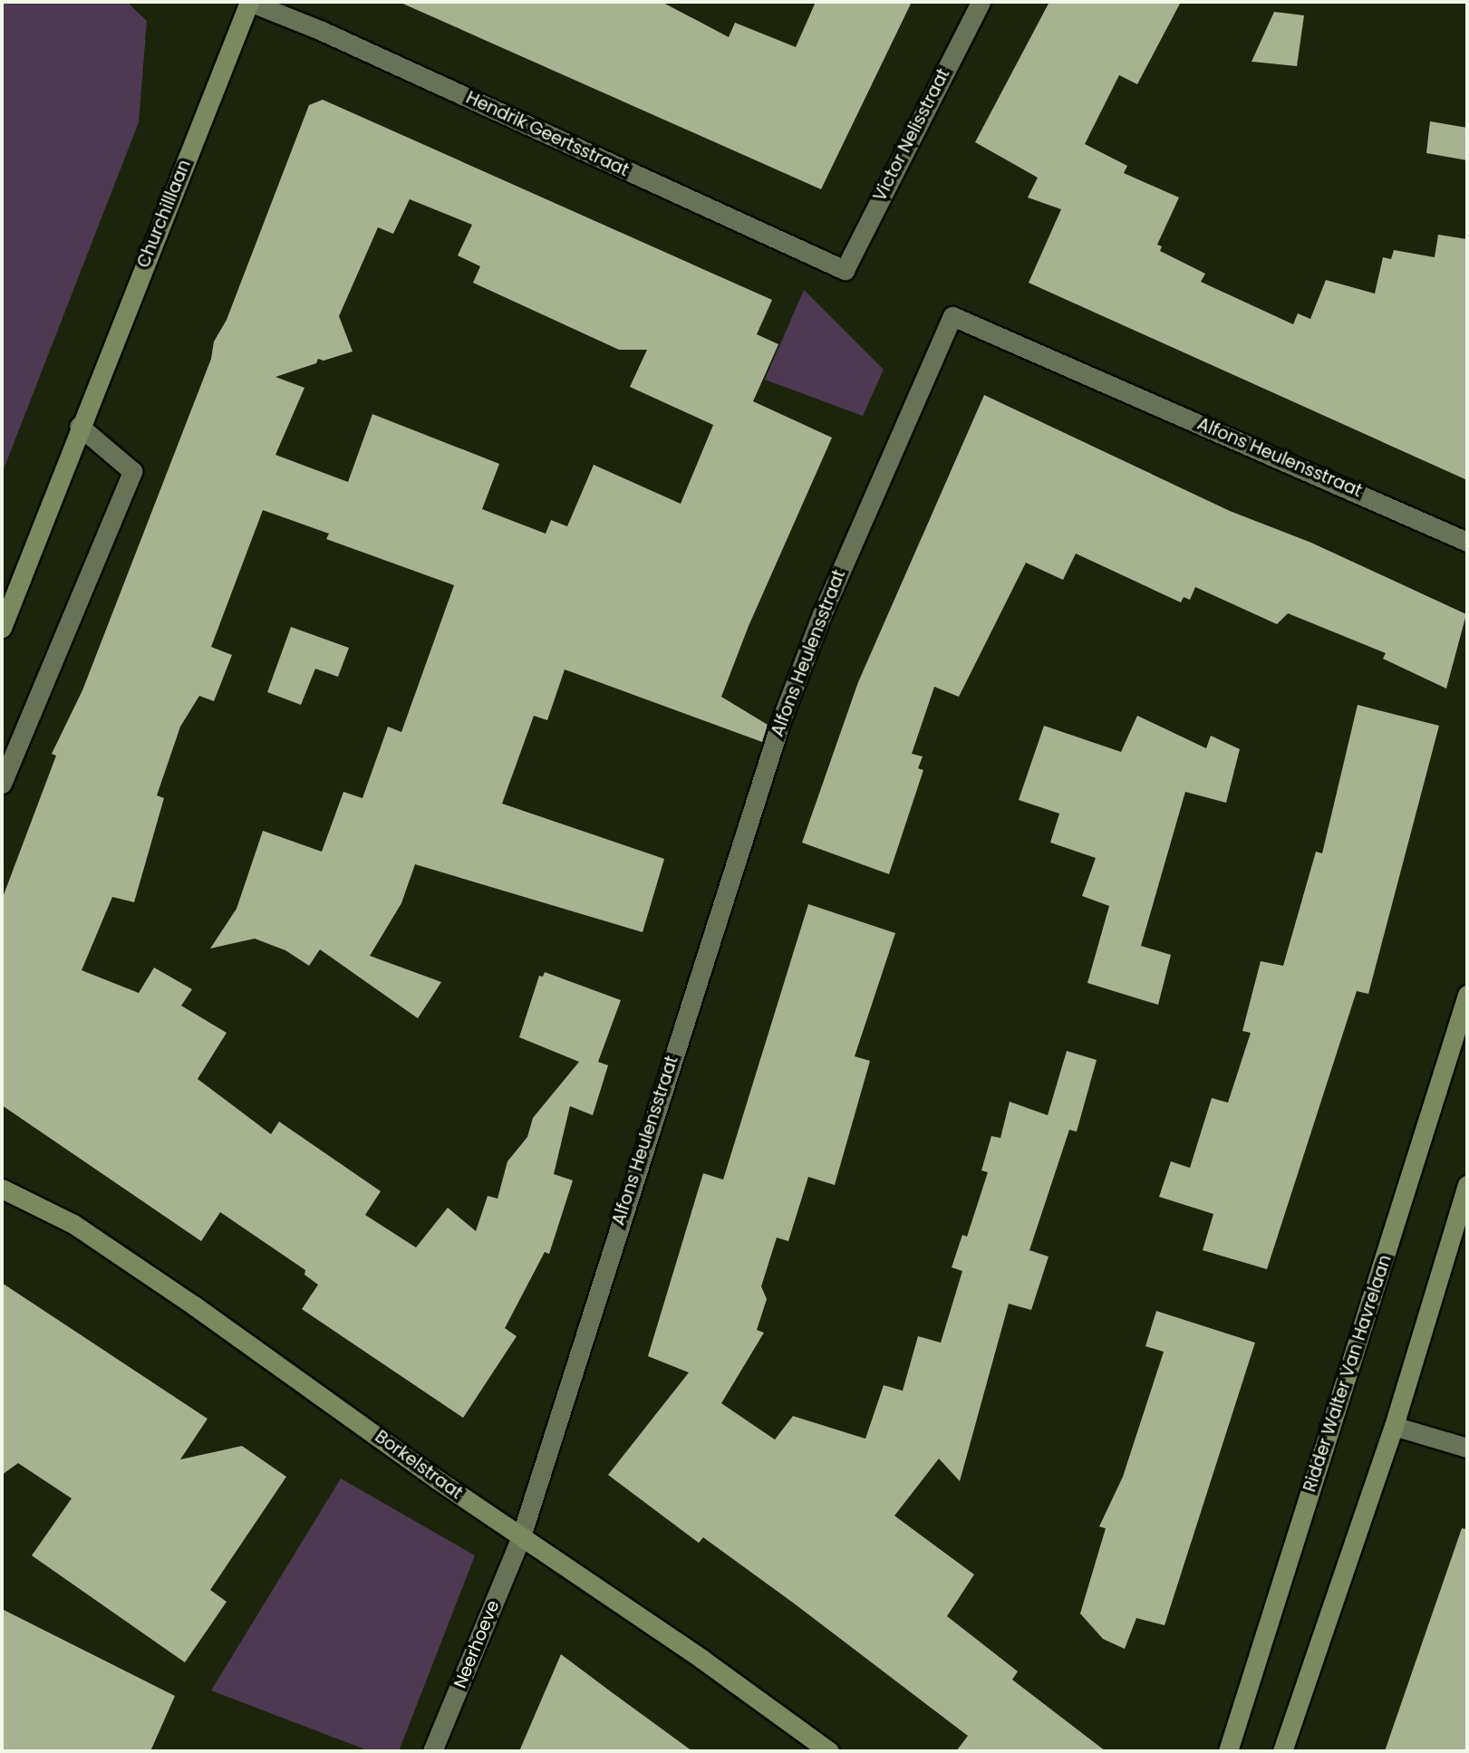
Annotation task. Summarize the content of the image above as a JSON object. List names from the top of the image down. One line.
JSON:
{"streets":{"street":["Hendrik Geertsstraat","Victor Nelisstraat","Churchilllaan","Alfons Heulensstraat","Ridder Walter Van Havrelaan","Borkelstraat","Neerhoeve"]},"crossings":[["Hendrik Geertsstraat","Victor Nelisstraat"],["Hendrik Geertsstraat","Churchilllaan"],["Alfons Heulensstraat","Borkelstraat"],["Alfons Heulensstraat","Neerhoeve"],["Borkelstraat","Neerhoeve"]]}
